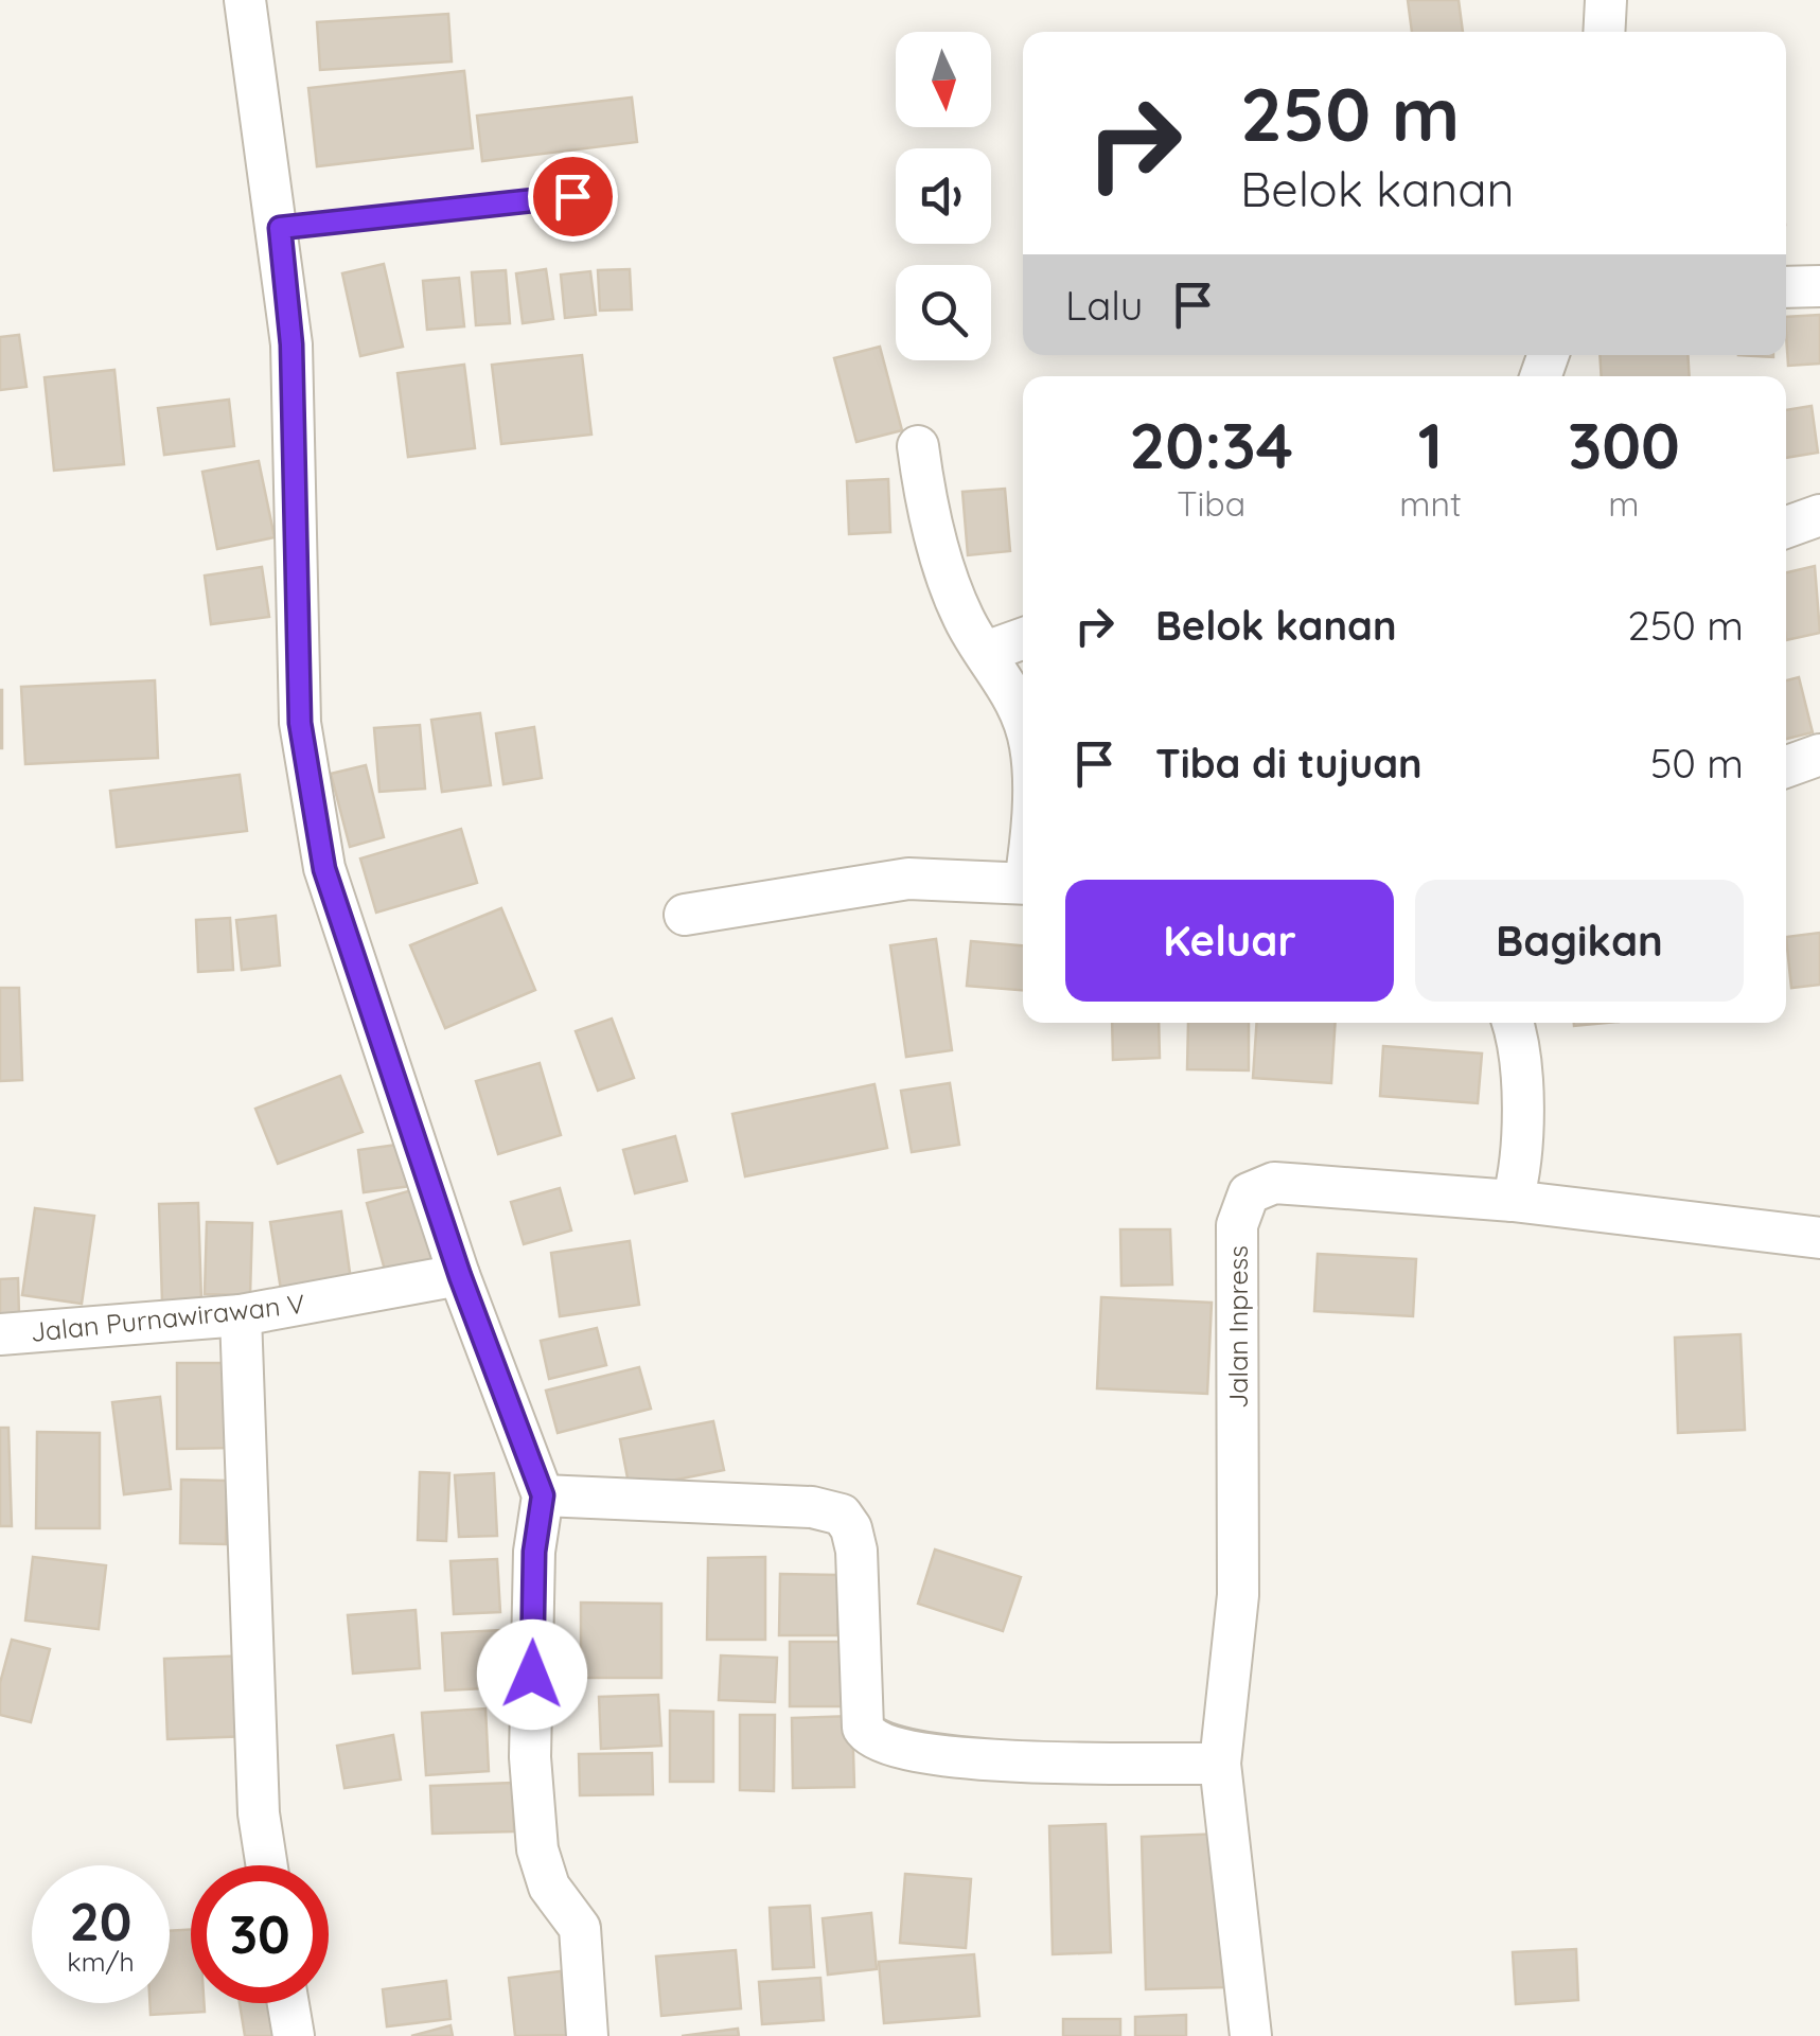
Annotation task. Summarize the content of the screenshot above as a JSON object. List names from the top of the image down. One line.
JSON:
{"streets":{"street":["Jalan Purnawirawan V","Jalan Inpress"]},"north":"bottom","page":{"turn":["250 m","Belok kanan"],"then":"Lalu","eta":["20:34","Tiba","1","mnt","300","m"],"list":[{"name":"Belok kanan","value":"250 m"},{"name":"Tiba di tujuan","value":"50 m"}],"buttons":["Keluar","Bagikan"],"speed":"20 km/h","limit":"30"}}
